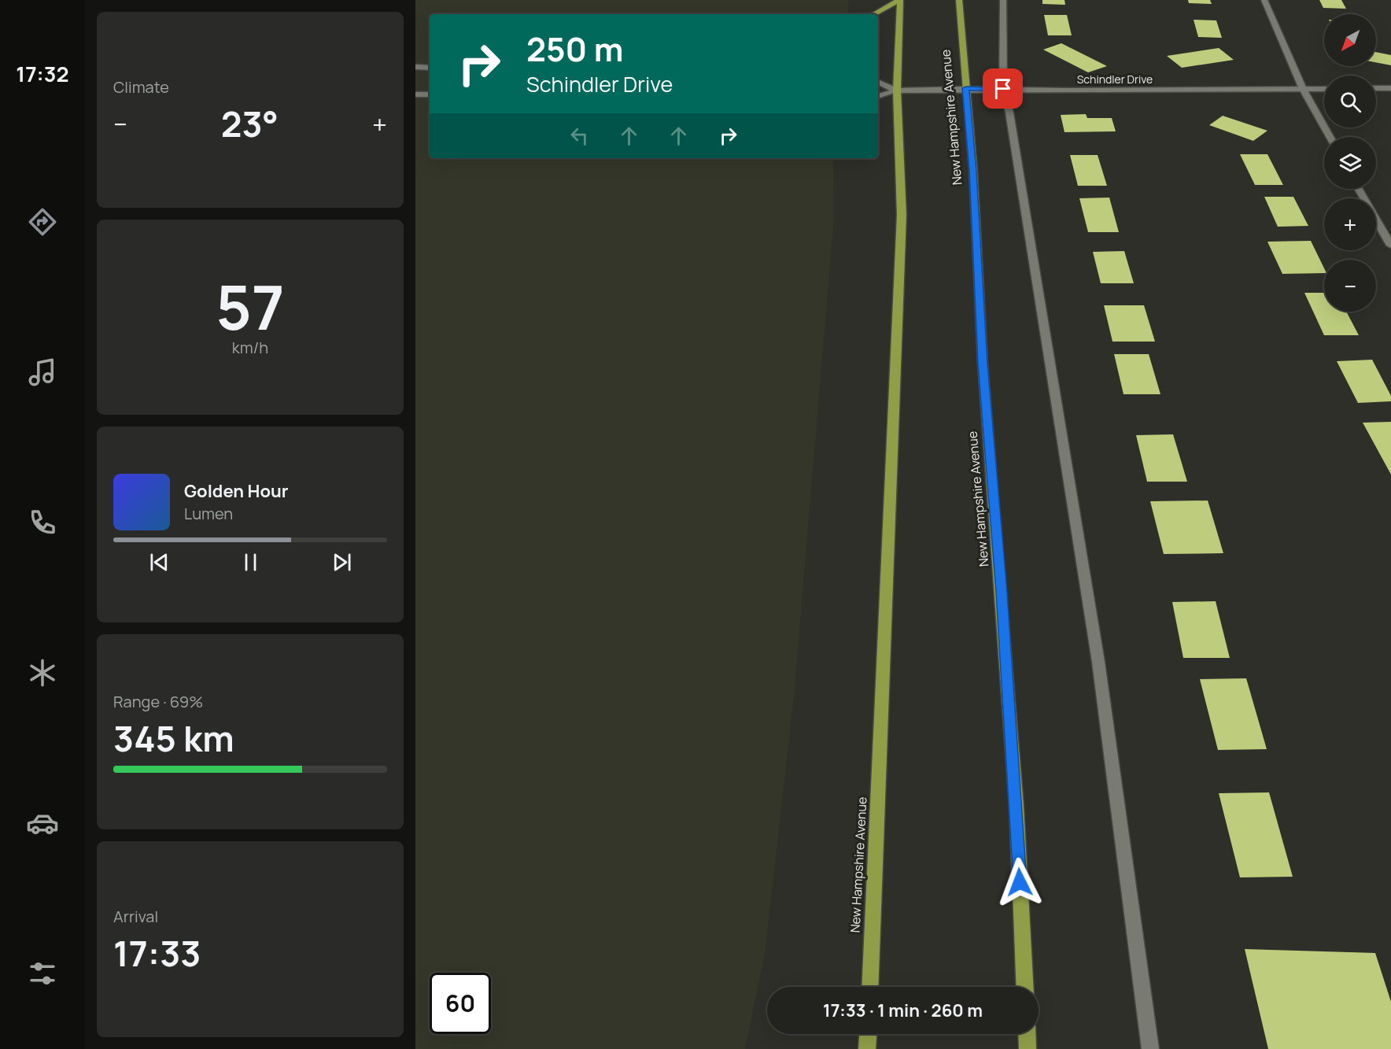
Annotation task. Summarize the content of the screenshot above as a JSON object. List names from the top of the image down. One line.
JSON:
{"streets":{"main road":["New Hampshire Avenue"],"street":["Schindler Drive"]},"crossings":[["Schindler Drive","New Hampshire Avenue"]],"north":"bottom left","page":{"tabs":"17:32","tile":["Climate",["57","km/h"],["Range · 69%","345 km"],["Arrival","17:33"]],"map_buttons":["+","−"],"turn":["250 m","Schindler Drive"],"heat":["−","23°","+"],"song":["Golden Hour","Lumen"],"limit":"60","trip":"17:33 · 1 min · 260 m"}}
